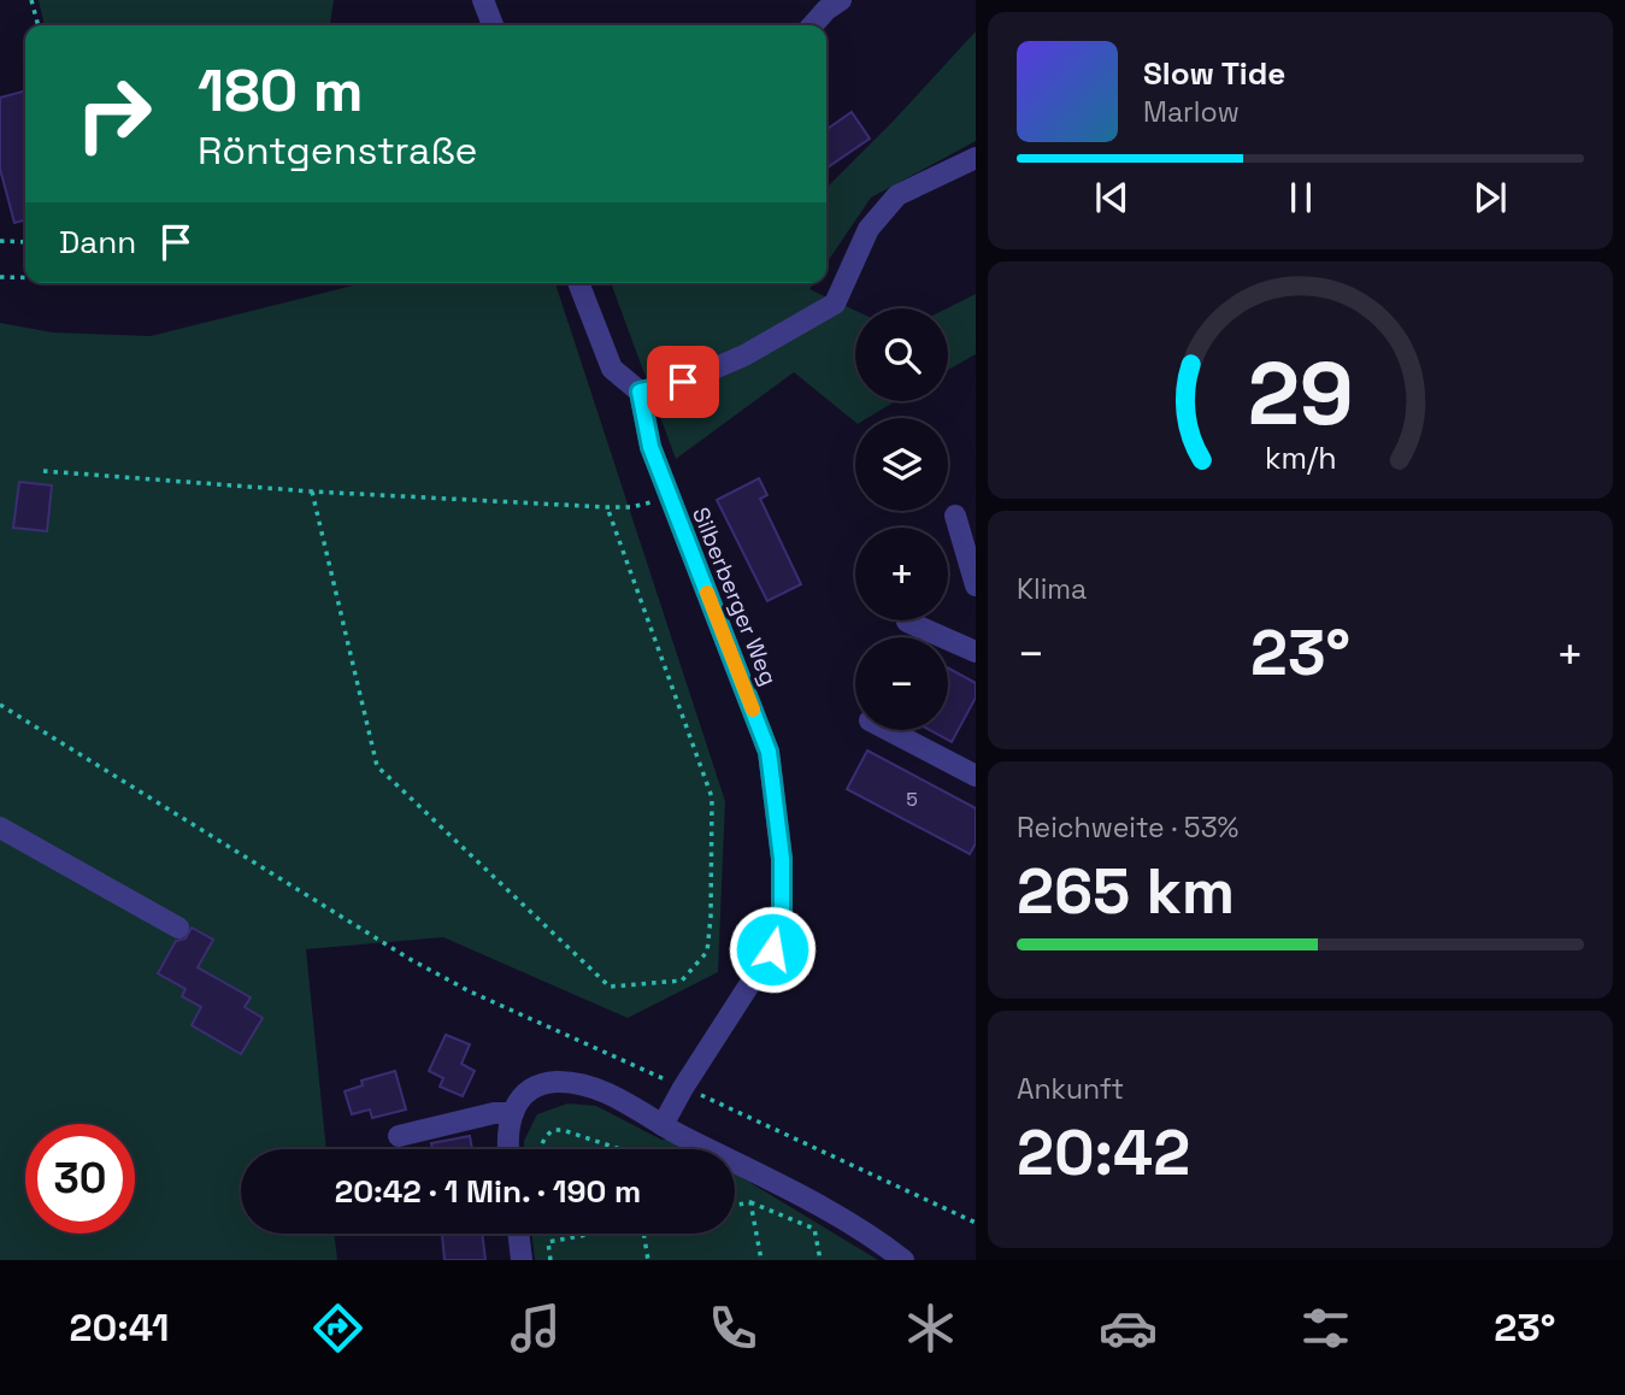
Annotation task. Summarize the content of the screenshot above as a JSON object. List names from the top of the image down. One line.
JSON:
{"streets":{"street":["Silberberger Weg"]},"house_numbers":["5"],"page":{"turn":["180 m","Röntgenstraße"],"song":["Slow Tide","Marlow"],"then":"Dann","map_buttons":["+","−"],"tile":["Klima",["Reichweite · 53%","265 km"],["Ankunft","20:42"]],"heat":["−","23°","+"],"limit":"30","trip":"20:42 · 1 Min. · 190 m","tabs":["20:41","23°"],"gauge":["29","km/h"]}}
